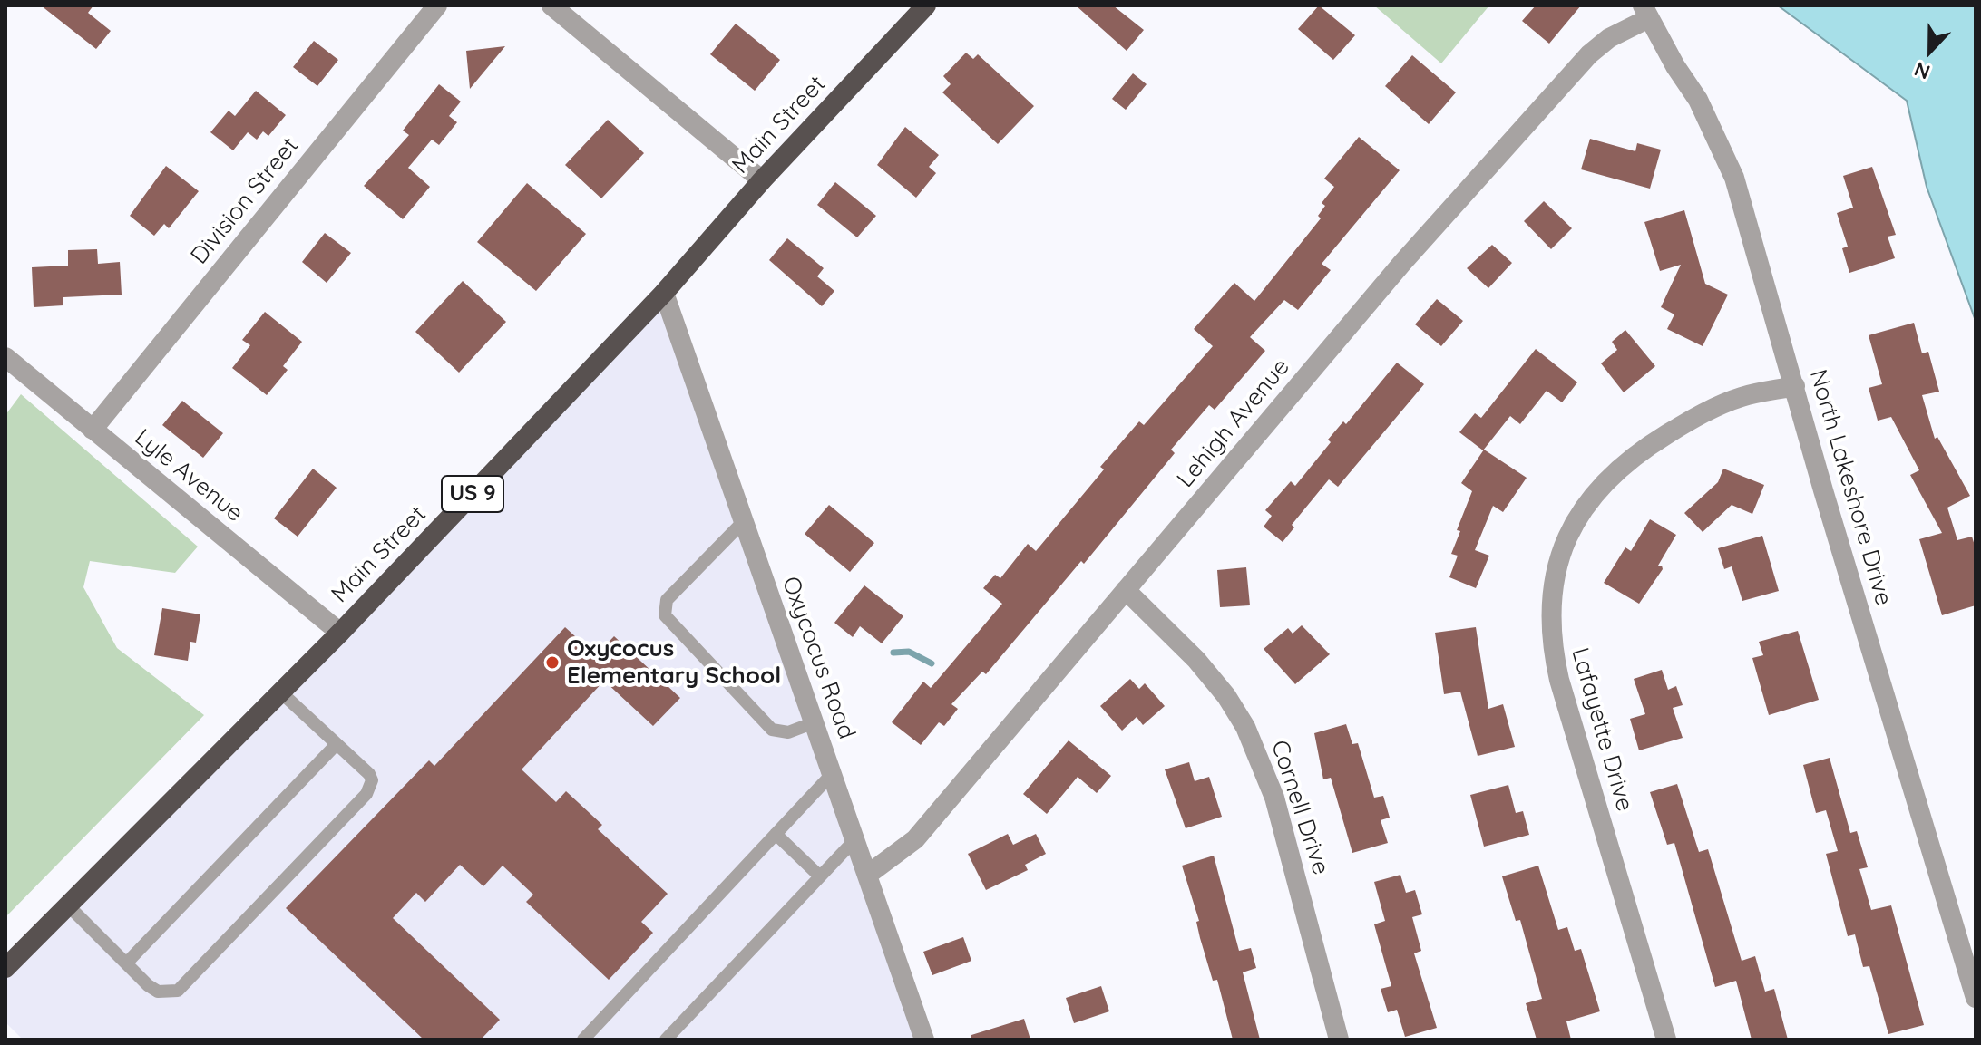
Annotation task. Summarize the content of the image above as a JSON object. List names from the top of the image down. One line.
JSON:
{"streets":{"highway":["Main Street","US 9"],"street":["Division Street","Lehigh Avenue","Lyle Avenue","North Lakeshore Drive","Oxycocus Road","Lafayette Drive","Cornell Drive"]},"crossings":[["Main Street","Lyle Avenue"],["Main Street","Oxycocus Road"],["Division Street","Lyle Avenue"],["Lehigh Avenue","North Lakeshore Drive"],["Lehigh Avenue","Oxycocus Road"],["Lehigh Avenue","Cornell Drive"],["North Lakeshore Drive","Lafayette Drive"]],"places":["Oxycocus Elementary School"],"north":"bottom"}
